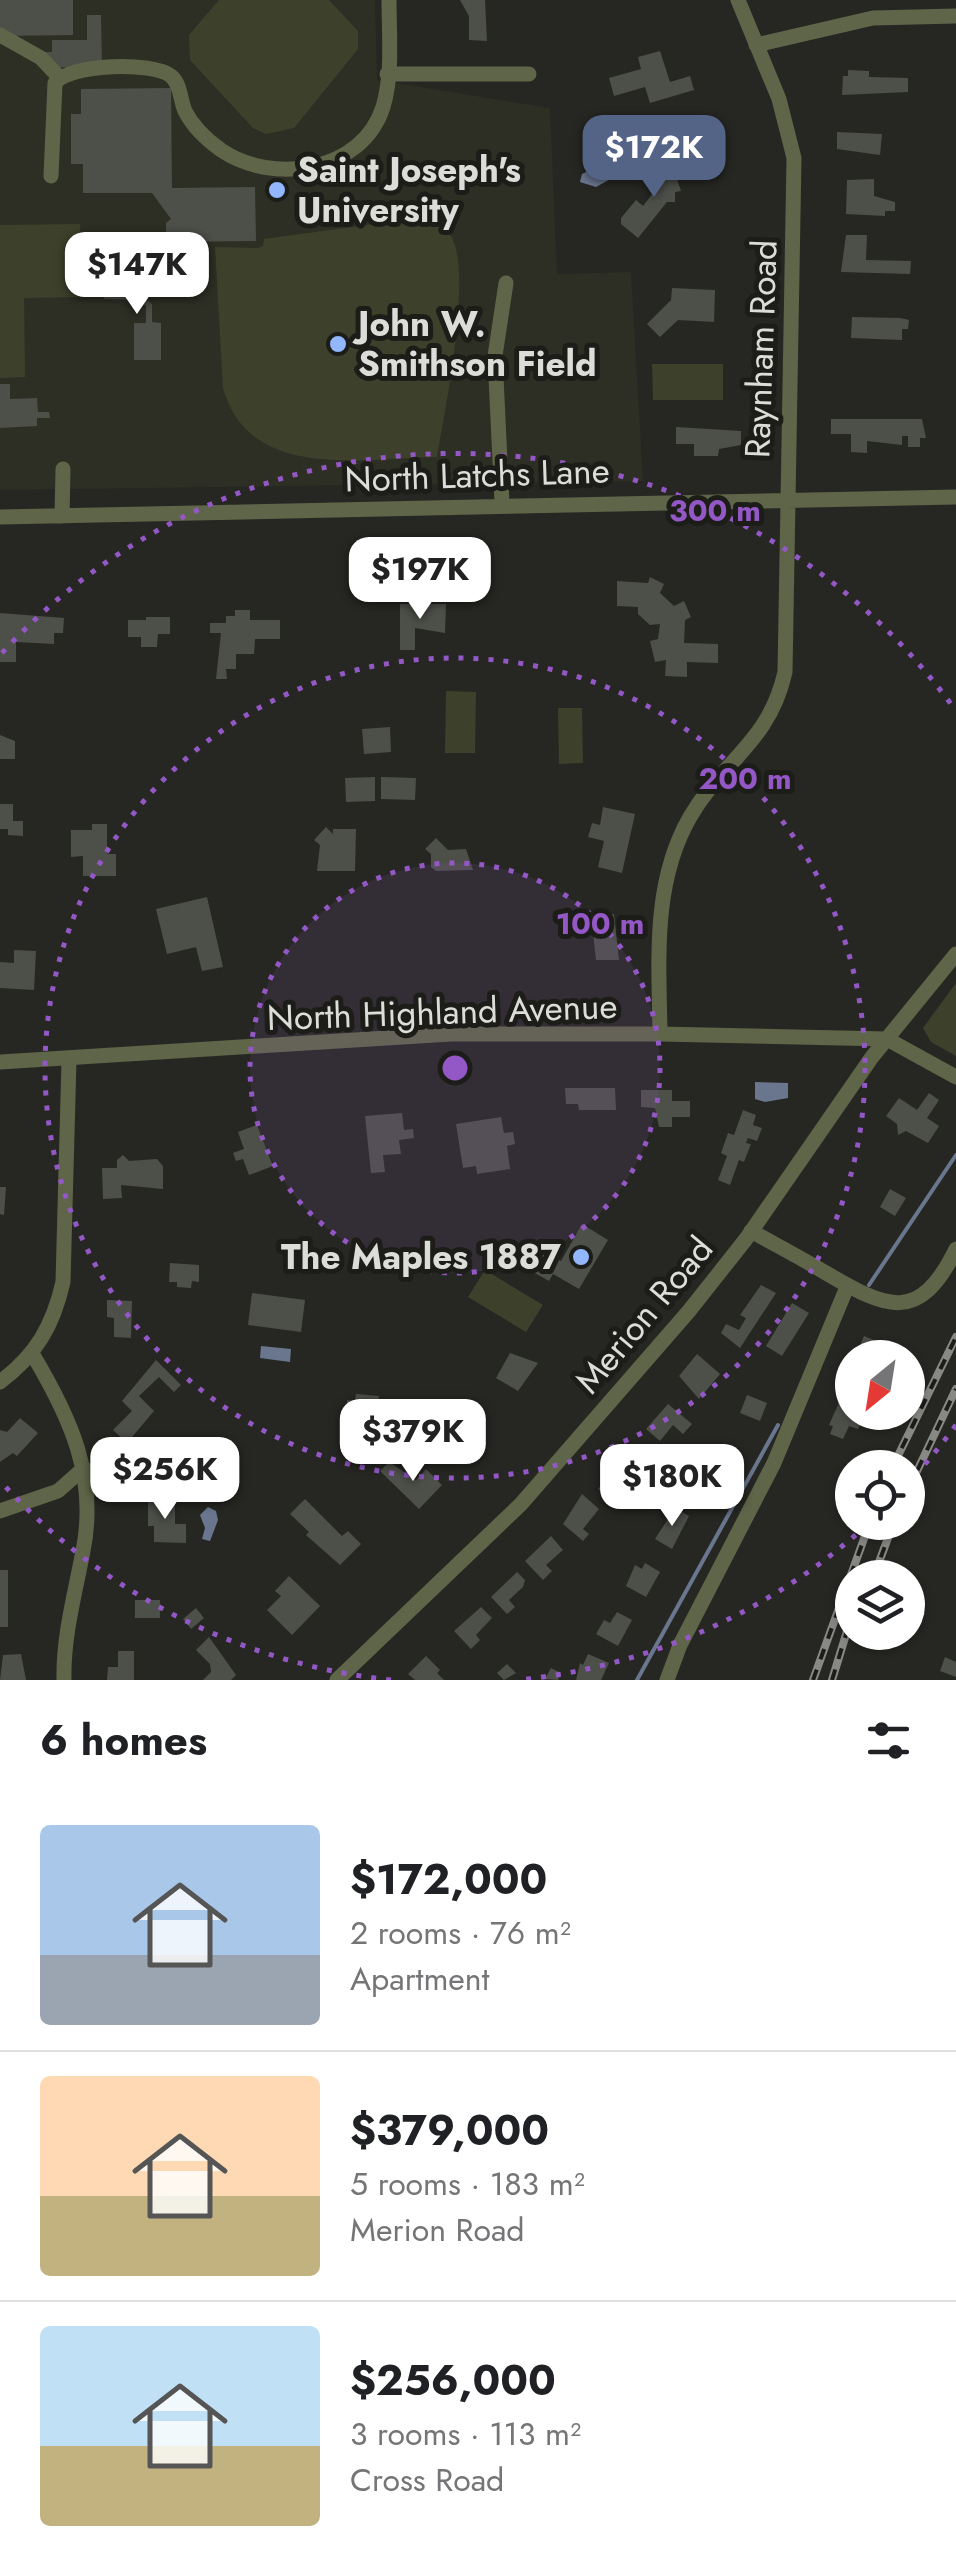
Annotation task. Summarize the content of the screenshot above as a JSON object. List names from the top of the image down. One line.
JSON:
{"streets":{"street":["Raynham Road","North Latchs Lane","North Highland Avenue","Merion Road"]},"crossings":[["Raynham Road","North Latchs Lane"],["Raynham Road","North Highland Avenue"],["North Highland Avenue","Merion Road"]],"places":["Saint Joseph's University","John W. Smithson Field","The Maples 1887"],"north":"bottom left","page":{"price":["$172K","$147K","$197K","$379K","$256K","$180K"],"heading":"6 homes","list":[{"name":"$172,000","note":"2 rooms · 76 m² · Apartment"},{"name":"$379,000","note":"5 rooms · 183 m² · Merion Road"},{"name":"$256,000","note":"3 rooms · 113 m² · Cross Road"}]},"rings":["300 m","200 m","100 m"]}
